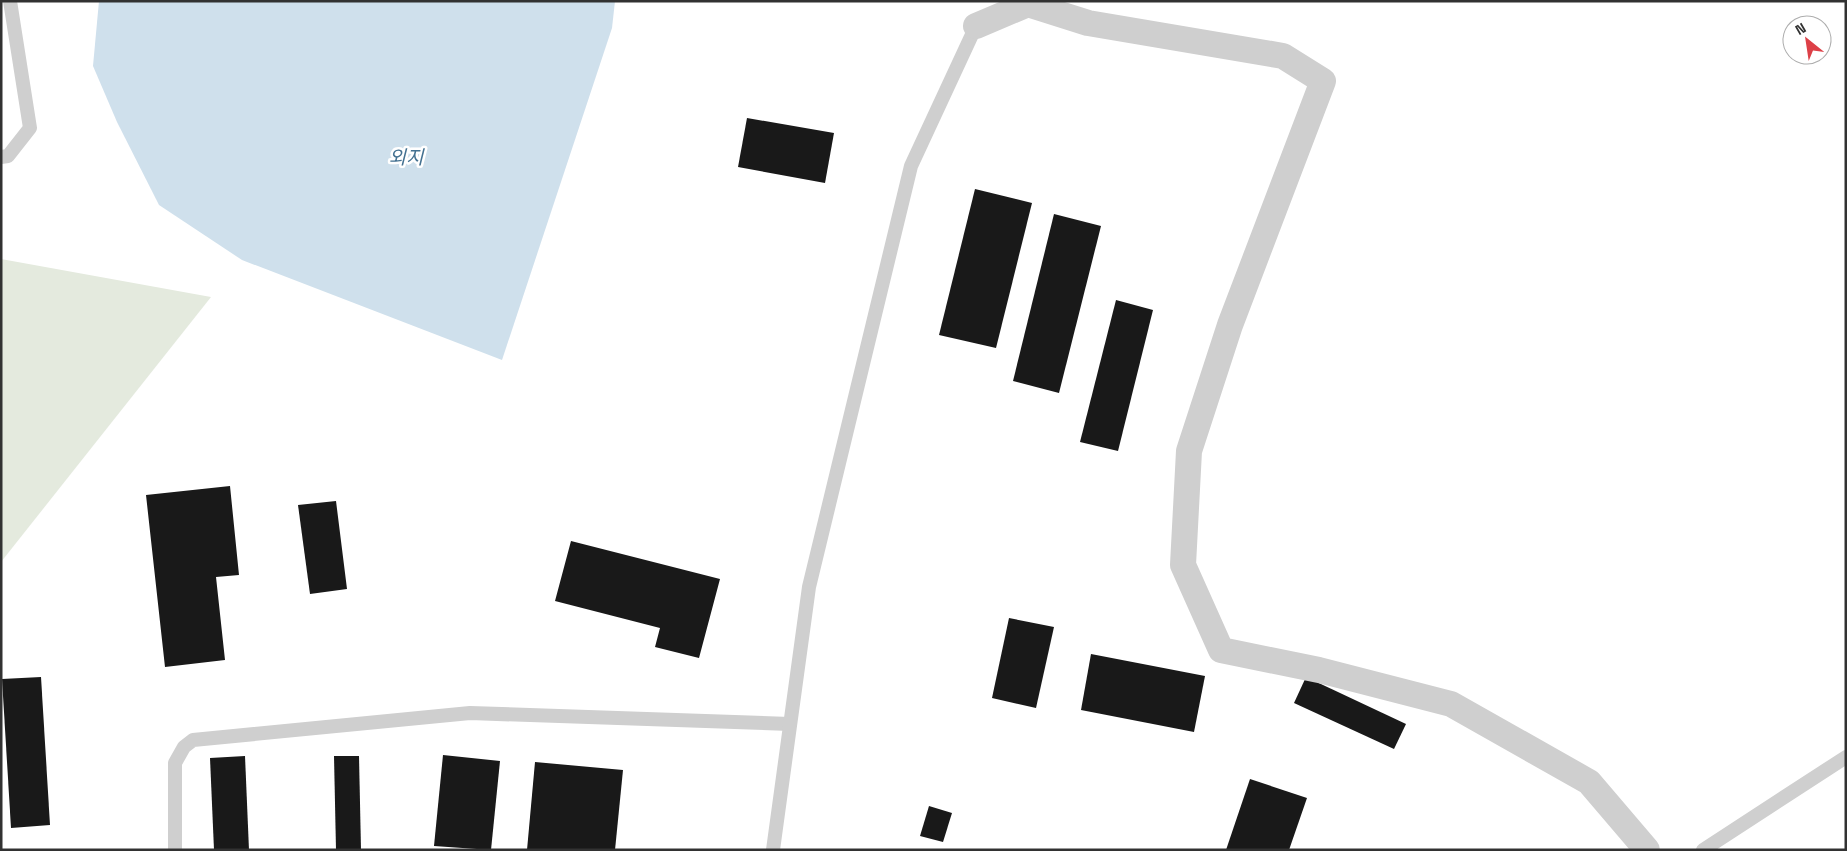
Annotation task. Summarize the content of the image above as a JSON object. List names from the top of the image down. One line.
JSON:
{"water":["외지"],"north":"top left"}
